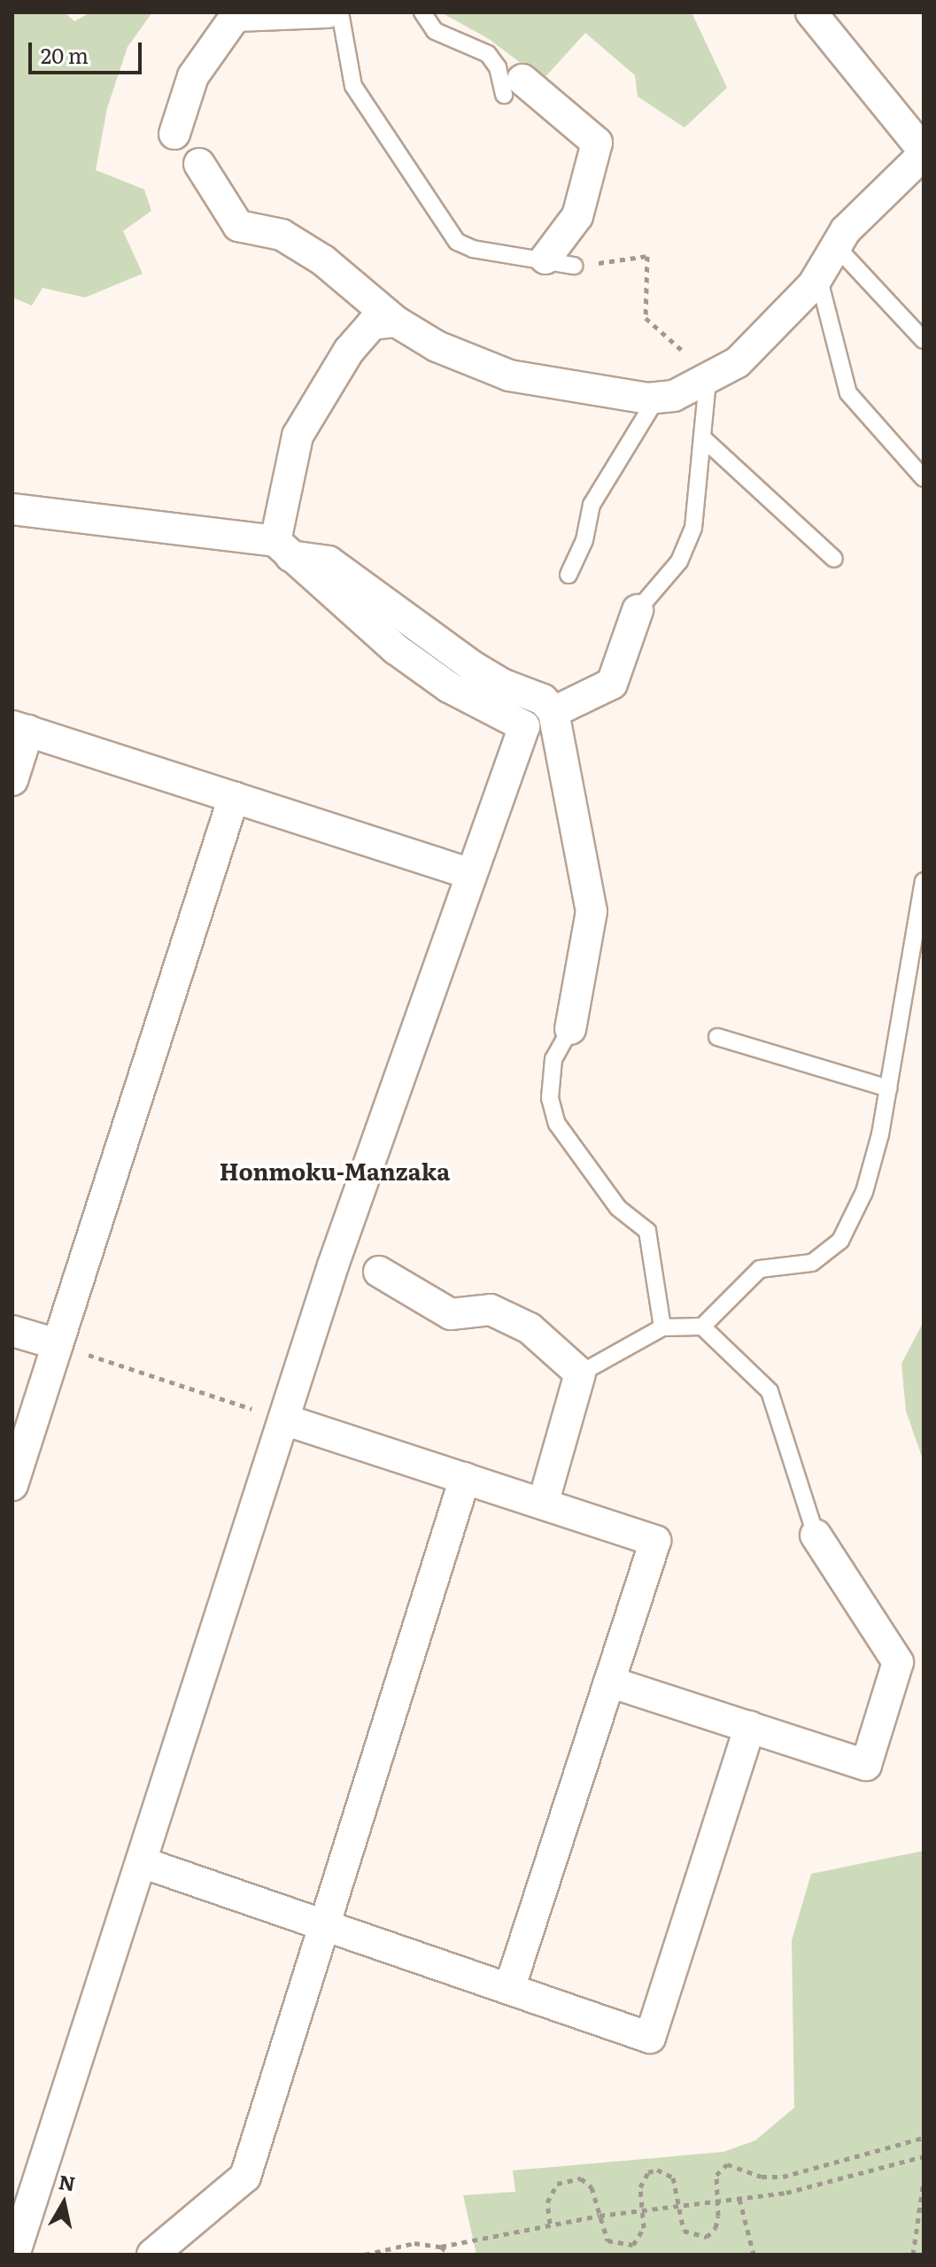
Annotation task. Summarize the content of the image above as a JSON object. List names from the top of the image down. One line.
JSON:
{"districts":["Honmoku-Manzaka"],"scale_bar":"20 m","north":"top"}
